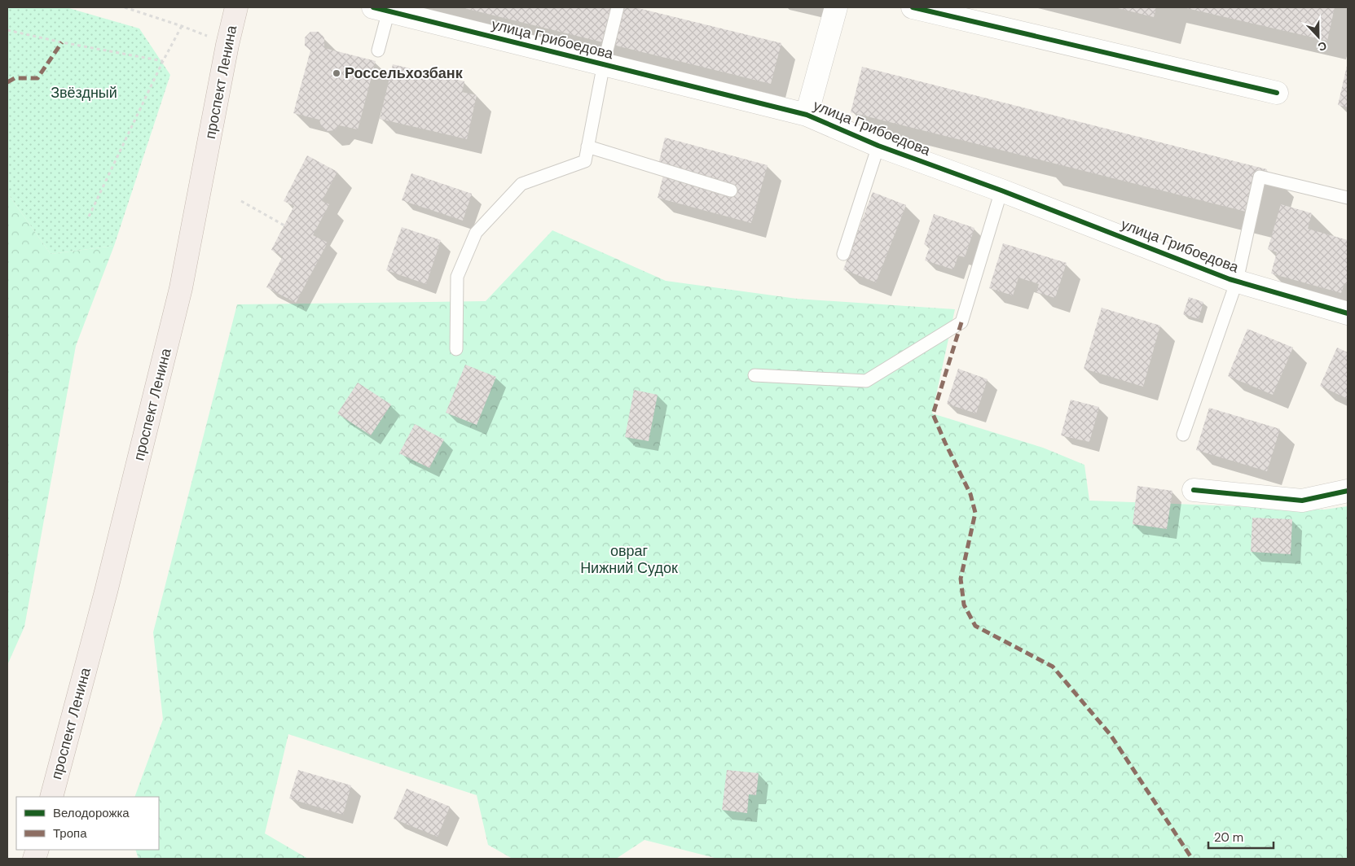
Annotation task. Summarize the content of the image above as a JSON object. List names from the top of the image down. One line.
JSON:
{"streets":{"main road":["проспект Ленина"],"street":["улица Грибоедова"]},"parks":["Звёздный","овраг Нижний Судок"],"places":["Россельхозбанк"],"legend":["Велодорожка","Тропа"],"scale_bar":"20 m","north":"bottom"}
